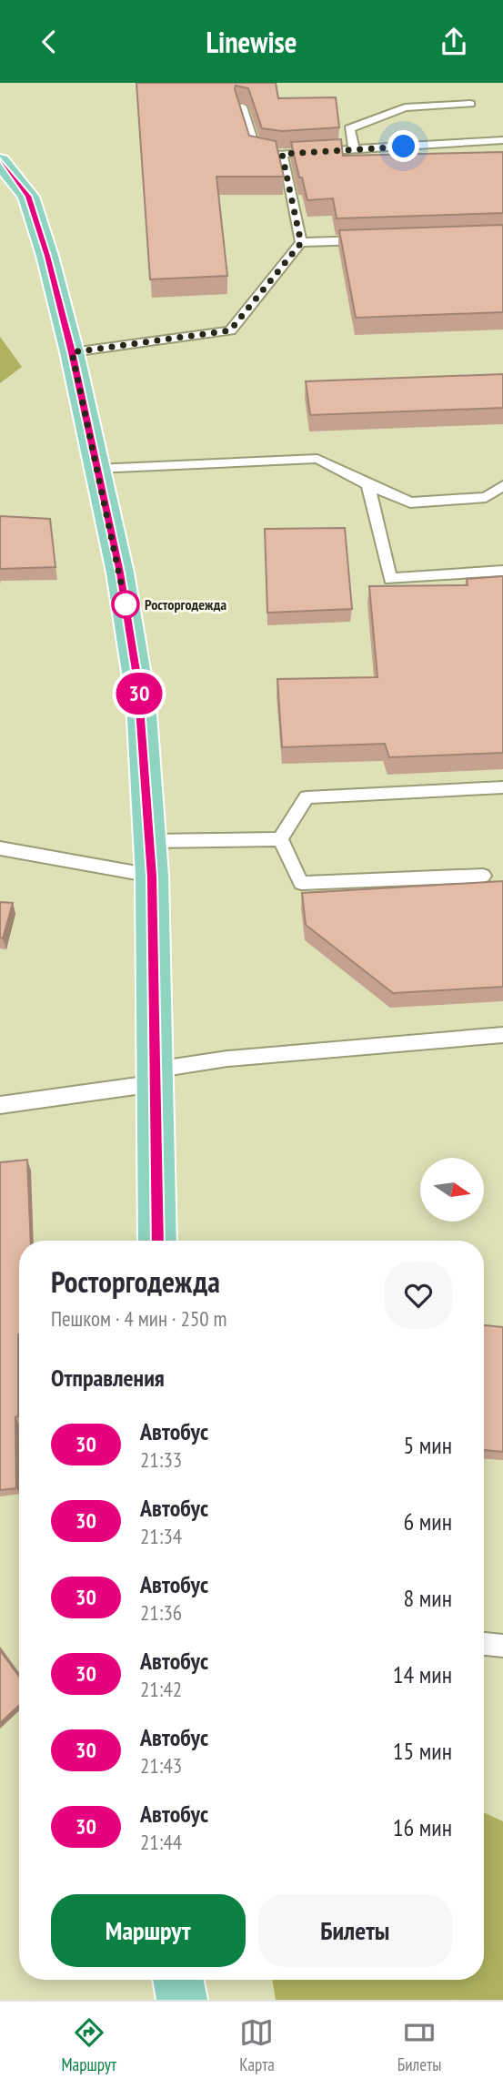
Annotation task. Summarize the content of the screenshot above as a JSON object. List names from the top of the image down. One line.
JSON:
{"places":["Росторгодежда"],"lines":["bus line 30"],"north":"right","page":{"header":"Linewise","on_map":"30","heading":[["Росторгодежда","Пешком · 4 мин · 250 m"],"Отправления"],"list":[{"mark":"30","name":"Автобус","note":"21:33","value":"5 мин"},{"mark":"30","name":"Автобус","note":"21:34","value":"6 мин"},{"mark":"30","name":"Автобус","note":"21:36","value":"8 мин"},{"mark":"30","name":"Автобус","note":"21:42","value":"14 мин"},{"mark":"30","name":"Автобус","note":"21:43","value":"15 мин"},{"mark":"30","name":"Автобус","note":"21:44","value":"16 мин"}],"buttons":["Маршрут","Билеты"],"tabs":["Маршрут","Карта","Билеты"]}}
